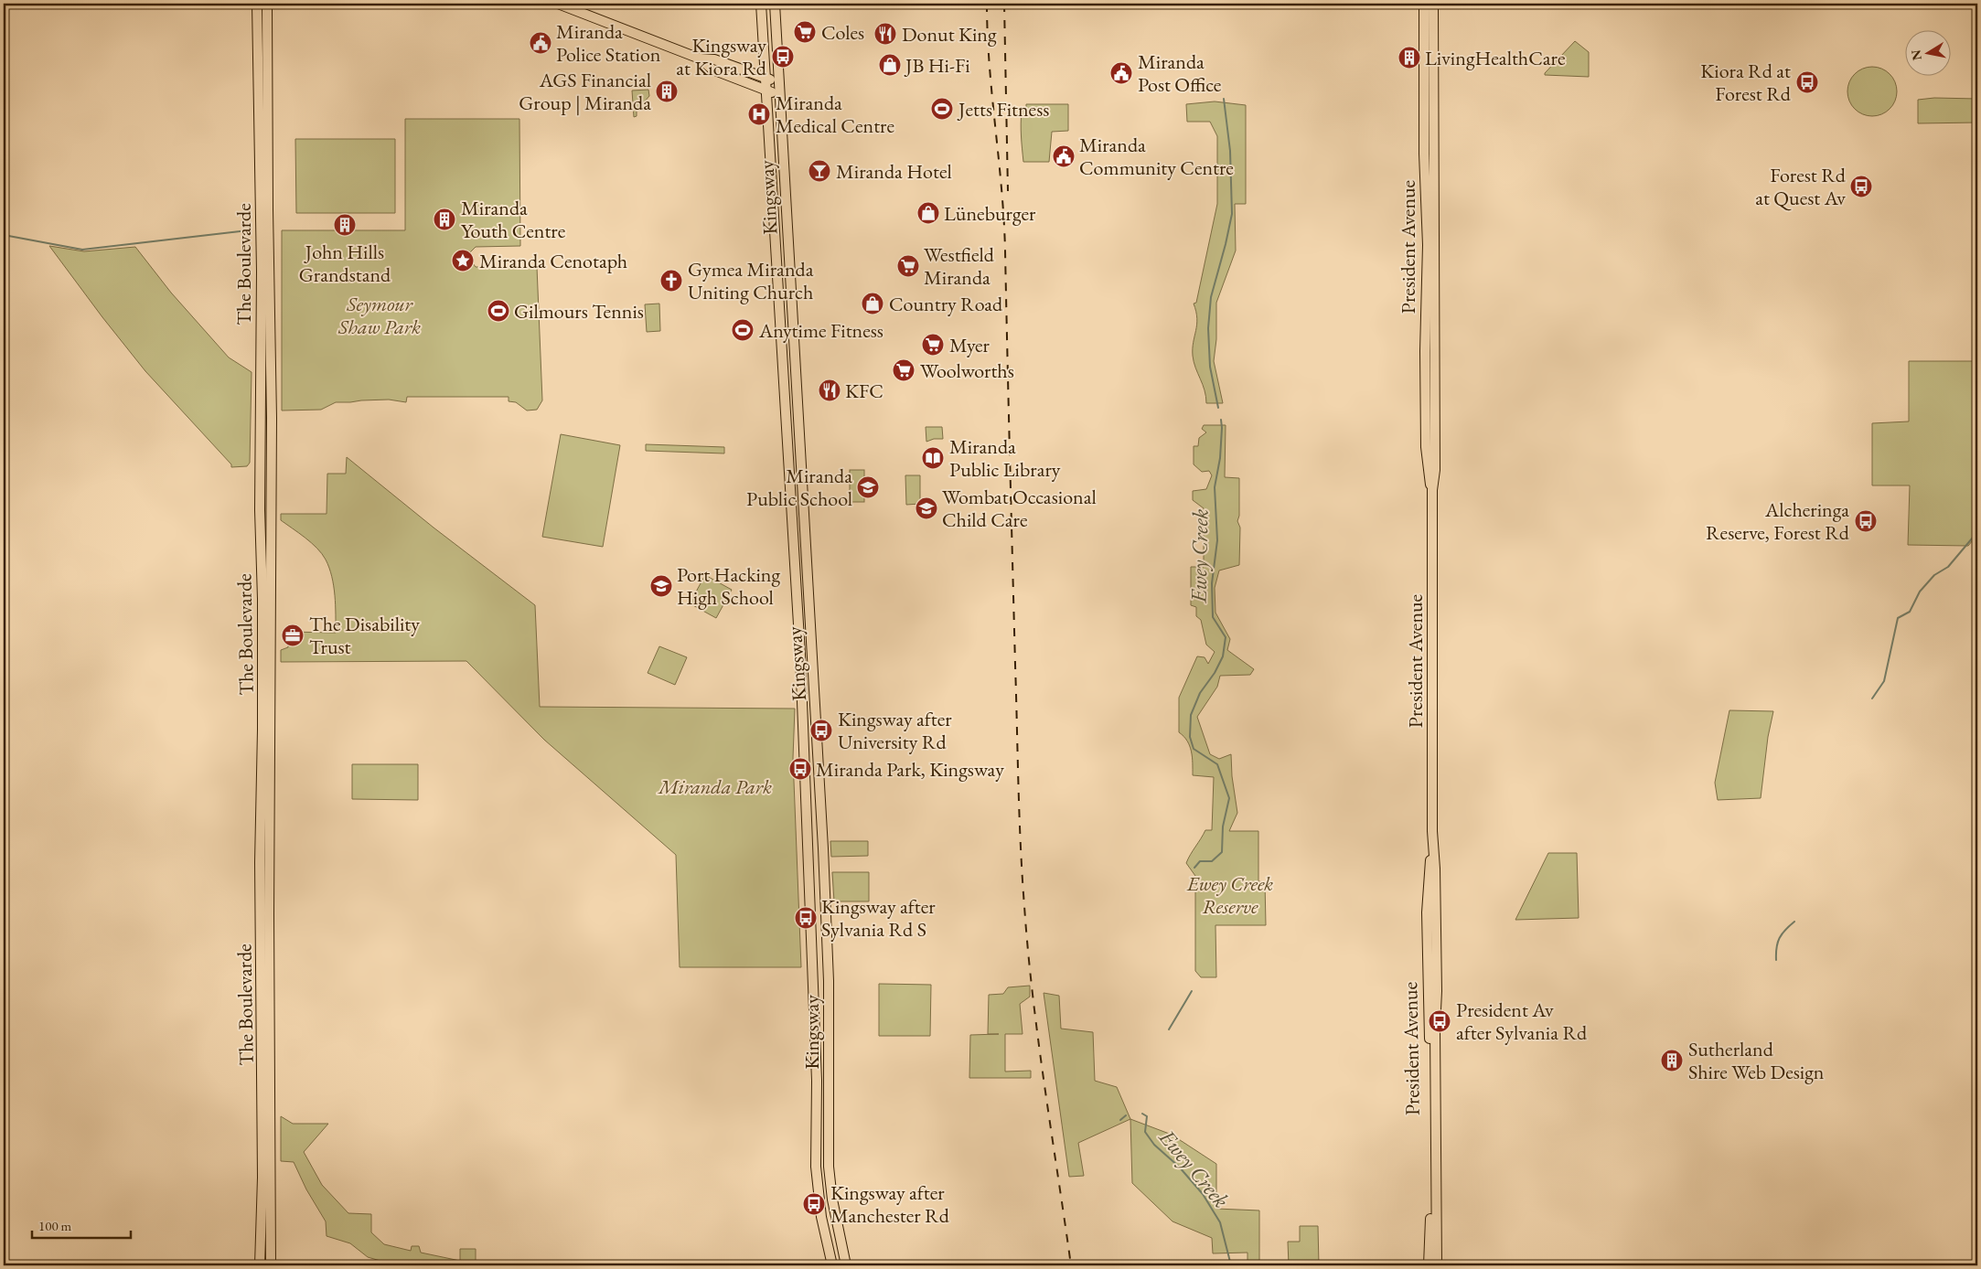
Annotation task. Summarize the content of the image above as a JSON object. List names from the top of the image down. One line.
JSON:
{"streets":{"main road":["Kingsway","President Avenue","The Boulevarde"]},"water":["Ewey Creek"],"parks":["Seymour Shaw Park","Miranda Park","Ewey Creek Reserve"],"places":{"supermarket":["Coles","Westfield Miranda","Myer","Woolworths"],"restaurant":["Donut King","KFC"],"public building":["Miranda Police Station","Miranda Post Office","Miranda Community Centre"],"bus stop":["Kingsway at Kiora Rd","Kiora Rd at Forest Rd","Forest Rd at Quest Av","Alcheringa Reserve, Forest Rd","Kingsway after University Rd","Miranda Park, Kingsway","Kingsway after Sylvania Rd S","President Av after Sylvania Rd","Kingsway after Manchester Rd"],"building":["LivingHealthCare","AGS Financial Group | Miranda","Miranda Youth Centre","John Hills Grandstand","Sutherland Shire Web Design"],"shop":["JB Hi-Fi","Lüneburger","Country Road"],"sports":["Jetts Fitness","Gilmours Tennis","Anytime Fitness"],"hospital":["Miranda Medical Centre"],"bar":["Miranda Hotel"],"place":["Miranda Cenotaph"],"church":["Gymea Miranda Uniting Church"],"library":["Miranda Public Library"],"school or university":["Miranda Public School","Wombat Occasional Child Care","Port Hacking High School"],"office":["The Disability Trust"]},"scale_bar":"100 m","north":"left"}
